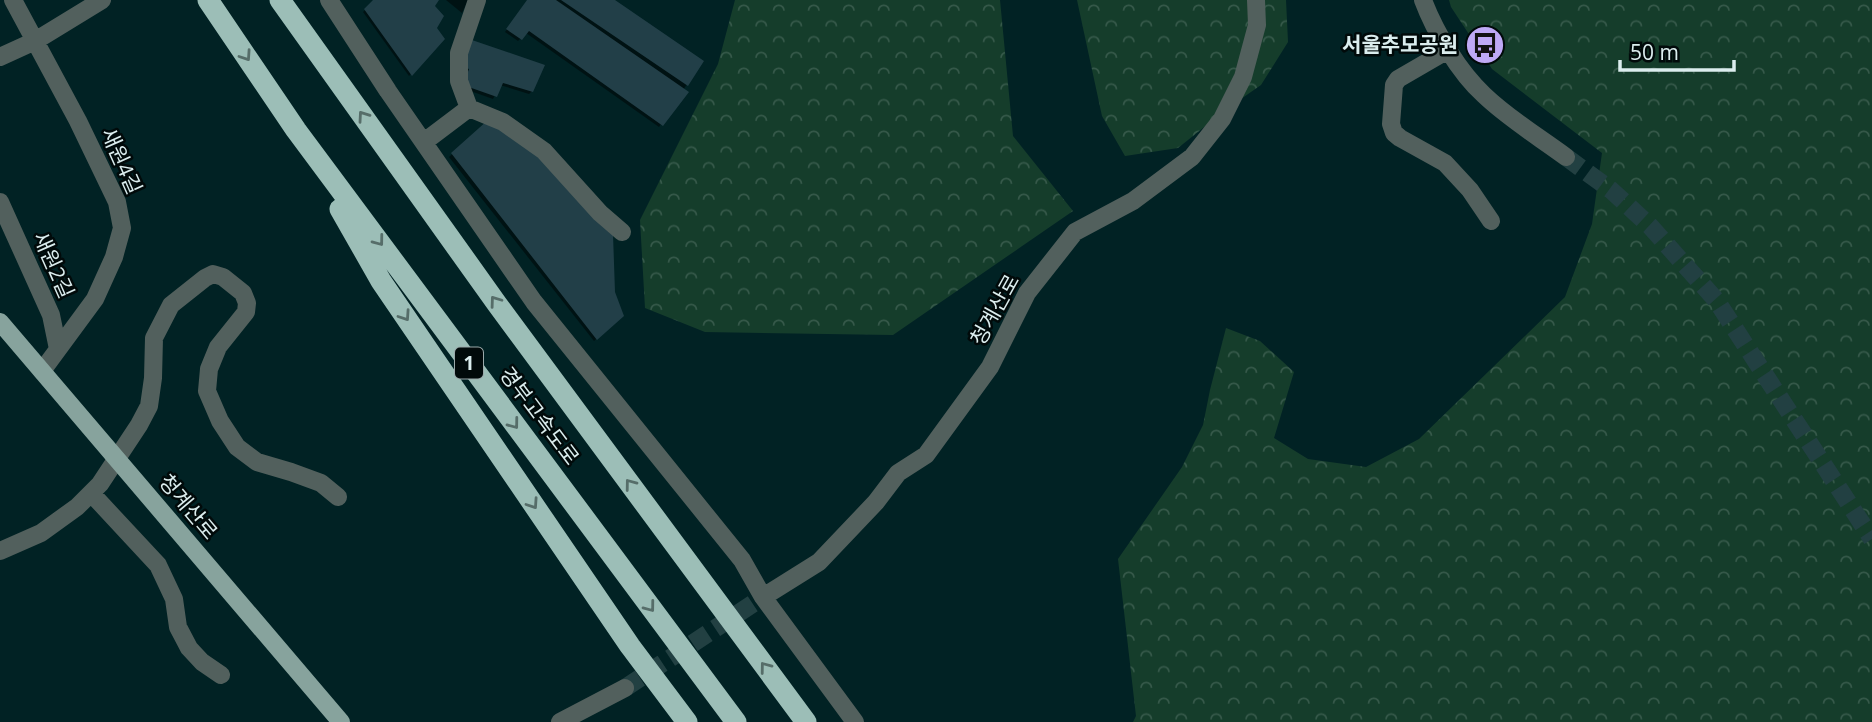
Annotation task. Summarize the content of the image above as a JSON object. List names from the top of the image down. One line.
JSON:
{"streets":{"highway":["1","경부고속도로"],"main road":["청계산로"],"street":["새원4길","새원2길"]},"crossings":[["새원4길","새원2길"],["새원4길","청계산로"]],"places":{"bus stop":["서울추모공원"]},"scale_bar":"50 m"}
